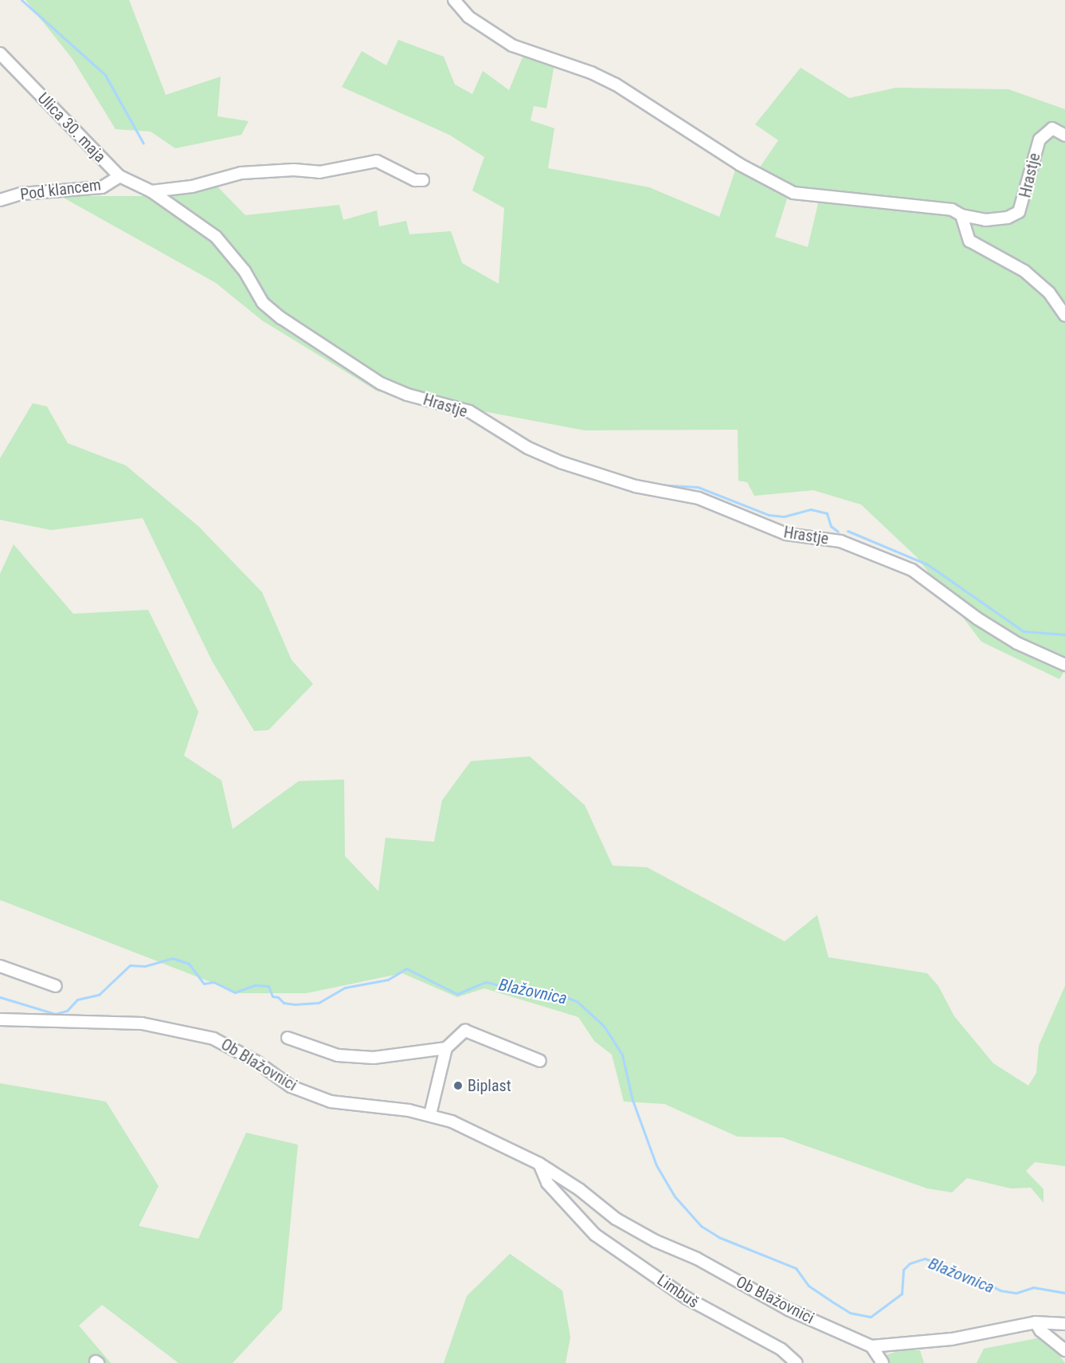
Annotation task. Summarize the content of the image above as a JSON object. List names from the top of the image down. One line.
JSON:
{"streets":{"street":["Ulica 30. maja","Hrastje","Pod klancem","Ob Blažovnici","Limbuš"]},"crossings":[["Ulica 30. maja","Hrastje"],["Ulica 30. maja","Pod klancem"],["Ob Blažovnici","Limbuš"]],"water":["Blažovnica"],"places":["Biplast"]}
